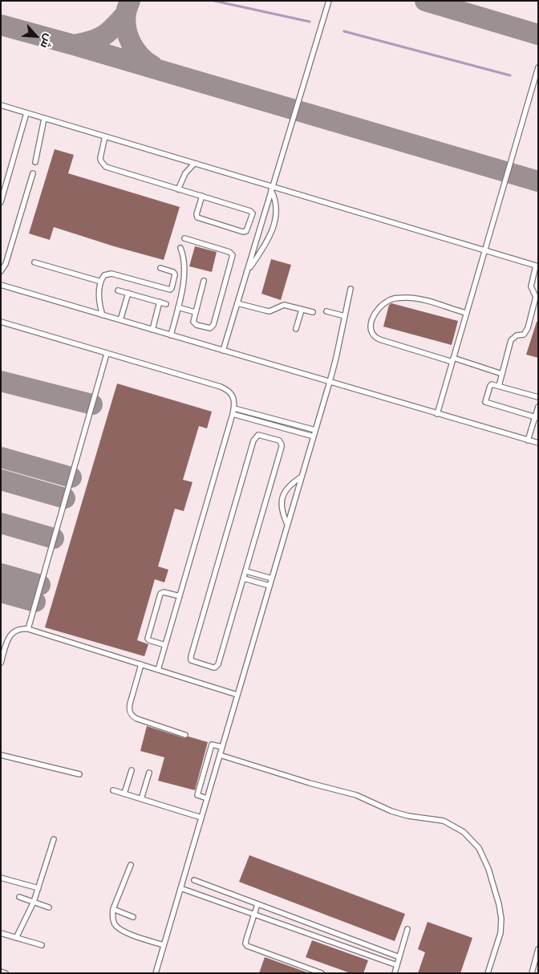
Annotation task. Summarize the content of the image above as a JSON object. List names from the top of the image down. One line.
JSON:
{"north":"bottom right"}
